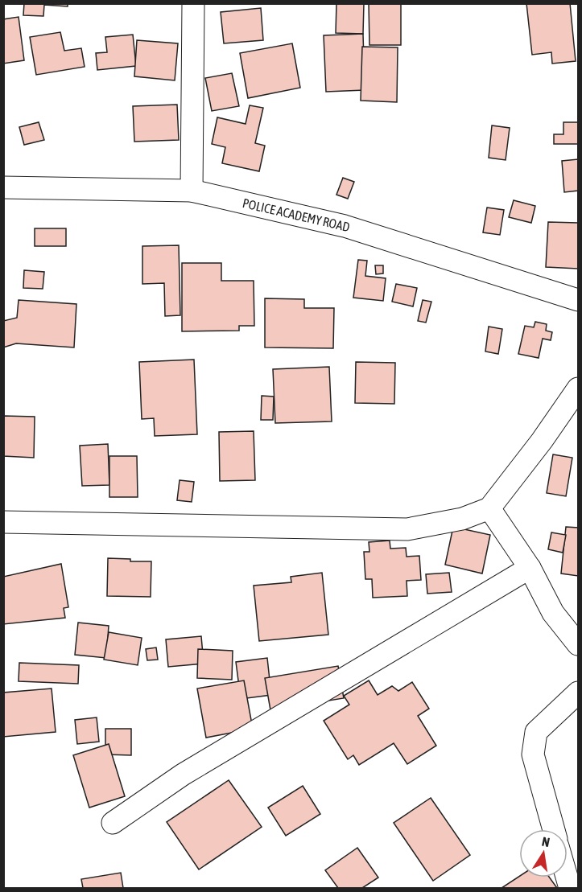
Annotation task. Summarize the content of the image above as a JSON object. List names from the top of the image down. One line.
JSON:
{"streets":{"street":["POLICE ACADEMY ROAD"]},"north":"top"}
